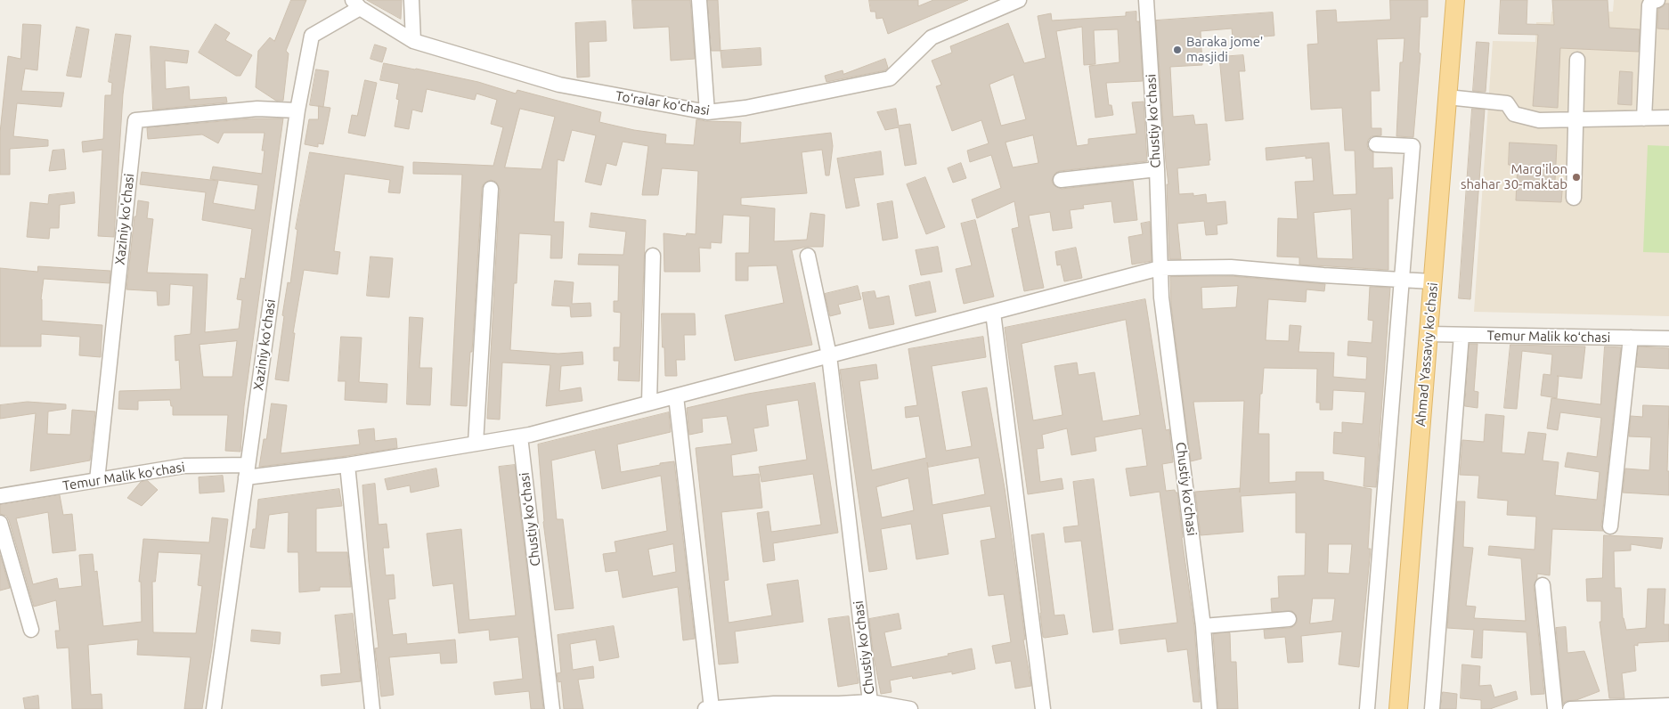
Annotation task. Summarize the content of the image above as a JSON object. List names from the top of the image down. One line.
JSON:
{"streets":{"main road":["Ahmad Yassaviy ko'chasi"],"street":["Toʻralar koʻchasi","Chustiy koʻchasi","Xaziniy ko'chasi","Temur Malik koʻchasi","Xaziniy koʻchasi"]},"crossings":[["Toʻralar koʻchasi","Xaziniy koʻchasi"],["Xaziniy ko'chasi","Temur Malik koʻchasi"],["Xaziniy ko'chasi","Xaziniy koʻchasi"],["Temur Malik koʻchasi","Xaziniy koʻchasi"],["Temur Malik koʻchasi","Ahmad Yassaviy ko'chasi"]],"places":["Baraka jome' masjidi","Marg'ilon shahar 30-maktab"]}
